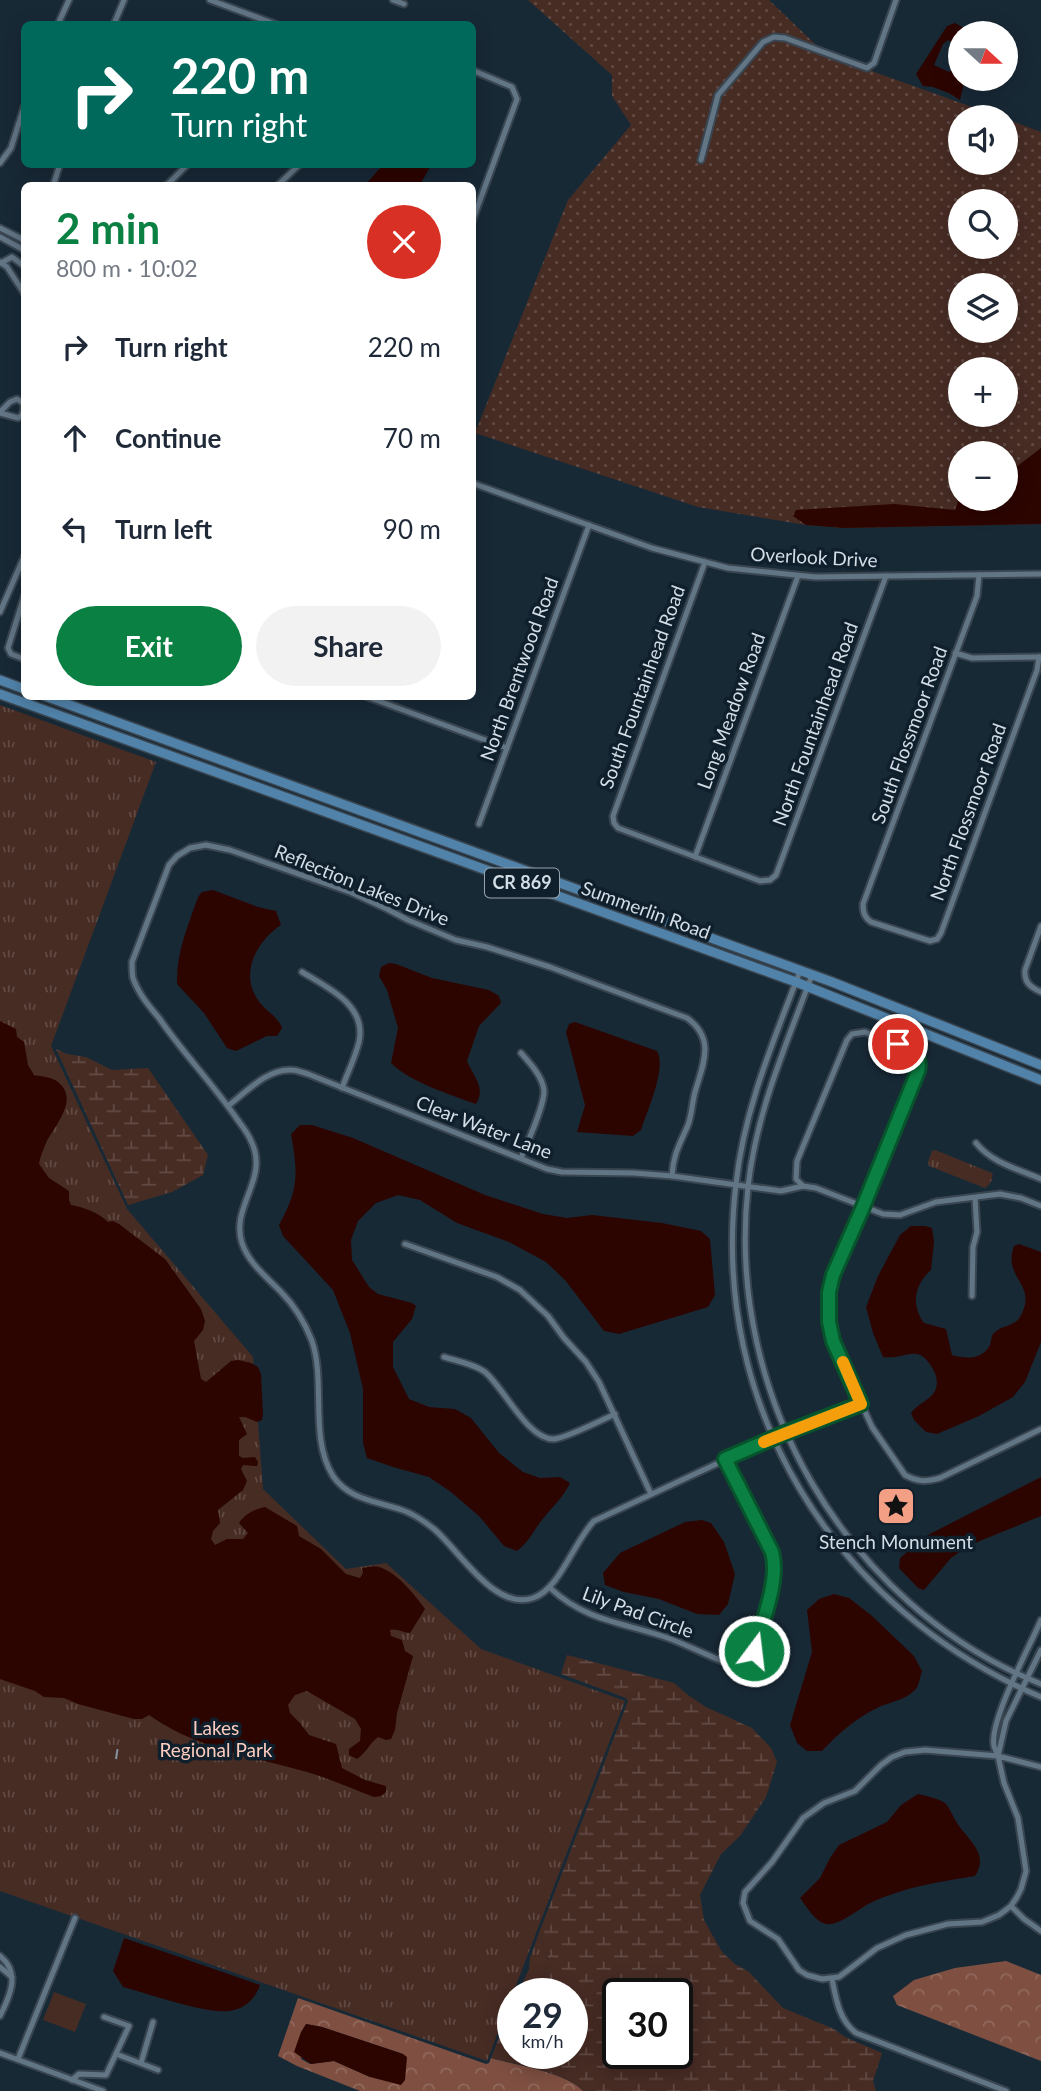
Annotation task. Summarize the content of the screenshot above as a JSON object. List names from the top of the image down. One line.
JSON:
{"streets":{"main road":["CR 869","Summerlin Road"],"street":["Overlook Drive","North Brentwood Road","South Fountainhead Road","Long Meadow Road","North Fountainhead Road","South Flossmoor Road","North Flossmoor Road","Reflection Lakes Drive","Clear Water Lane","Lily Pad Circle"]},"crossings":[["Overlook Drive","North Brentwood Road"],["Overlook Drive","South Fountainhead Road"],["Overlook Drive","Long Meadow Road"],["Overlook Drive","North Fountainhead Road"],["Overlook Drive","South Flossmoor Road"],["South Fountainhead Road","Long Meadow Road"],["South Fountainhead Road","North Fountainhead Road"],["Long Meadow Road","North Fountainhead Road"],["South Flossmoor Road","North Flossmoor Road"],["Reflection Lakes Drive","Clear Water Lane"],["Reflection Lakes Drive","Lily Pad Circle"]],"parks":["Lakes Regional Park"],"places":{"place":["Stench Monument"]},"north":"right","page":{"map_buttons":["+","−"],"turn":["220 m","Turn right"],"heading":["2 min","800 m · 10:02"],"list":[{"name":"Turn right","value":"220 m"},{"name":"Continue","value":"70 m"},{"name":"Turn left","value":"90 m"}],"buttons":["Exit","Share"],"speed":"29 km/h","limit":"30"}}
